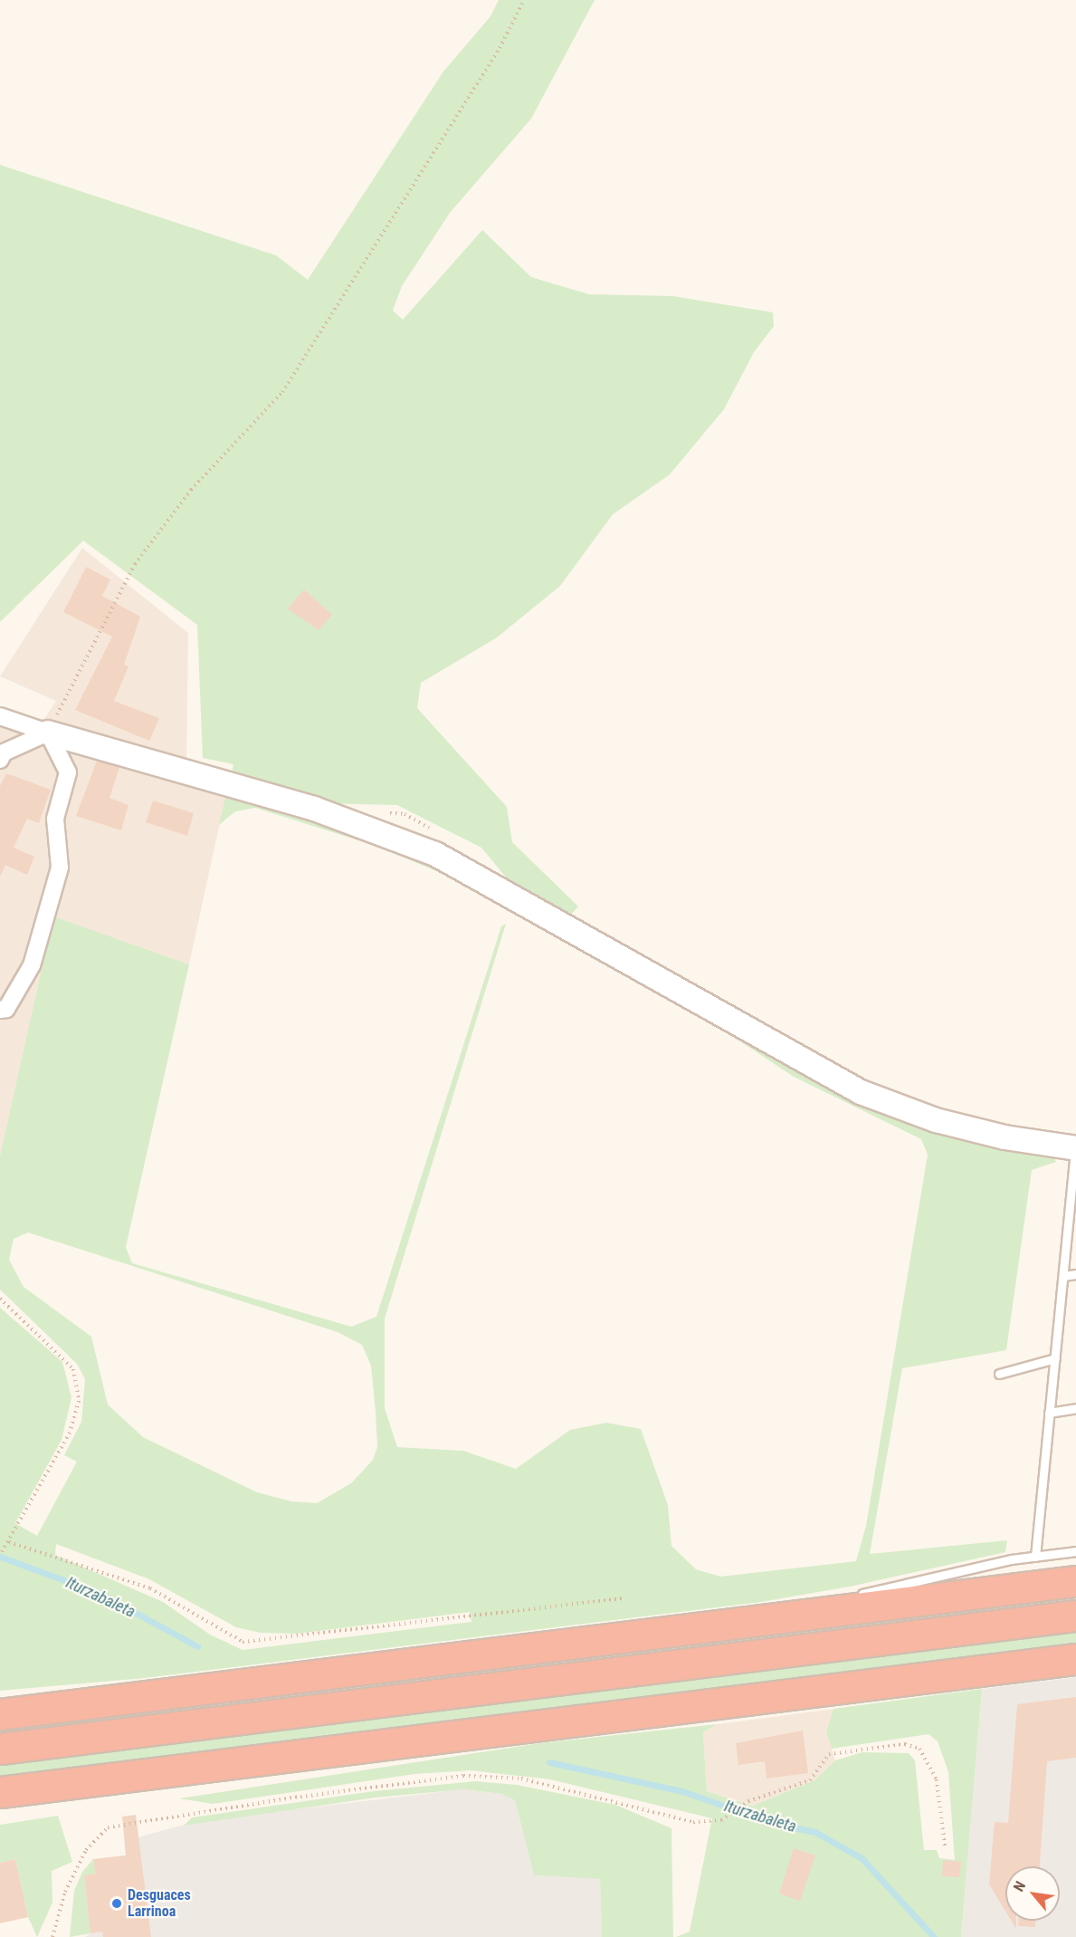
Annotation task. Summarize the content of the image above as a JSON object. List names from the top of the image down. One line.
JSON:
{"water":["Iturzabaleta"],"places":["Desguaces Larrinoa"],"north":"top left"}
